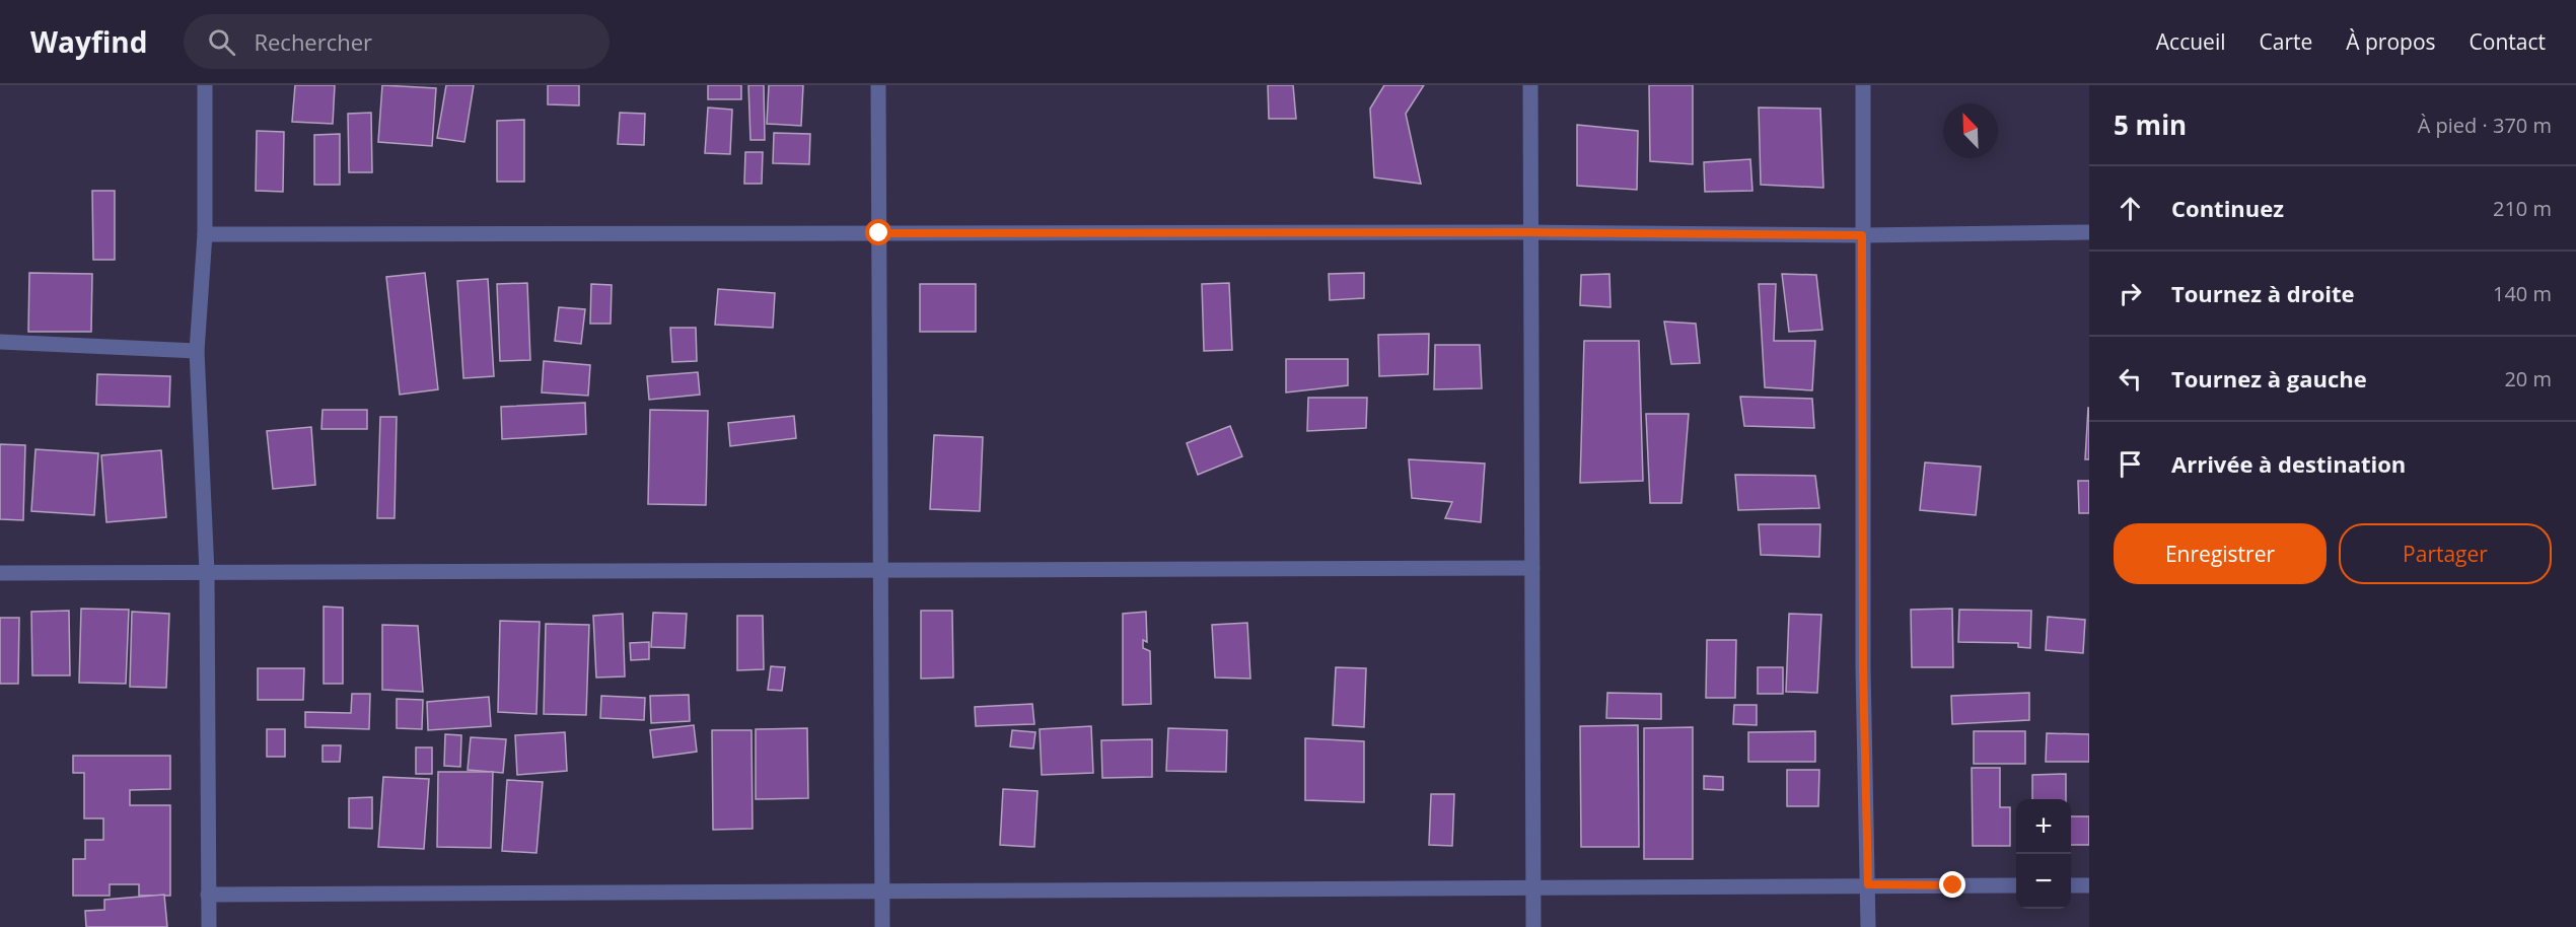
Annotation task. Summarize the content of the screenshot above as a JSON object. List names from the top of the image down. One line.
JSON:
{"north":"top left","page":{"header":"Wayfind","search":"Rechercher","nav":["Accueil","Carte","À propos","Contact"],"heading":["5 min","À pied · 370 m"],"list":[["Continuez","210 m"],["Tournez à droite","140 m"],["Tournez à gauche","20 m"],"Arrivée à destination"],"buttons":["Enregistrer","Partager"],"map_buttons":["+","−"]}}
